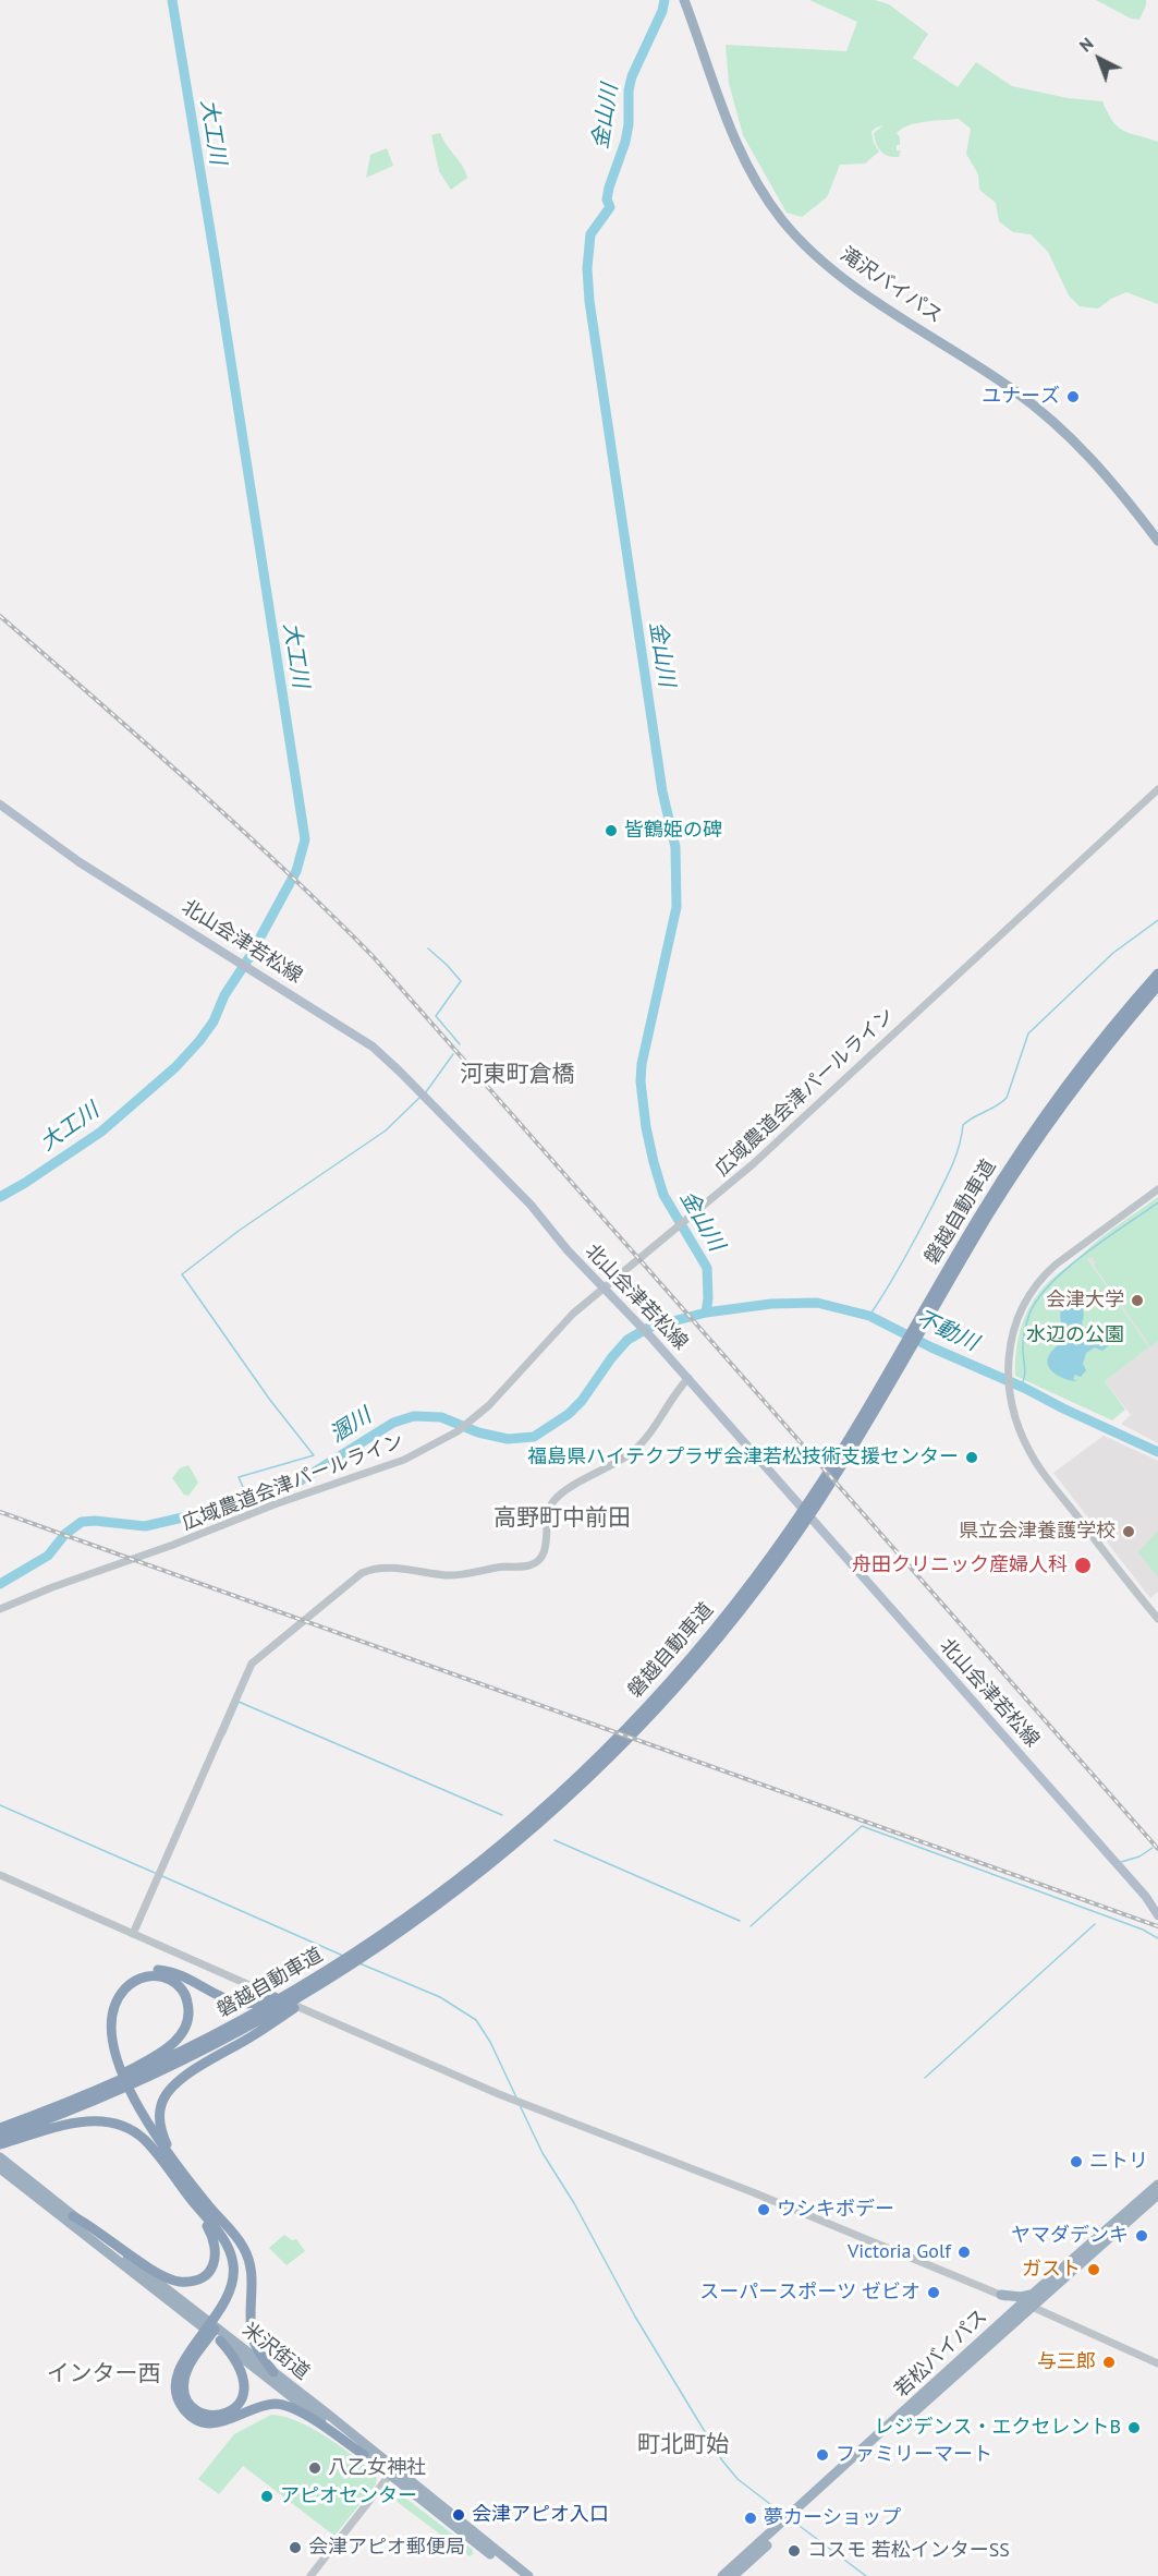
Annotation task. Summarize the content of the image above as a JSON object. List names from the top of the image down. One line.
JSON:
{"streets":{"highway":["滝沢バイパス","磐越自動車道","米沢街道","若松バイパス"],"main road":["北山会津若松線"],"street":["広域農道会津パールライン"]},"crossings":[["北山会津若松線","広域農道会津パールライン"]],"districts":["河東町倉橋","高野町中前田","インター西","町北町始"],"water":["金山川","大工川","不動川","溷川"],"parks":["水辺の公園"],"places":["ユナーズ","皆鶴姫の碑","会津大学","福島県ハイテクプラザ会津若松技術支援センター","県立会津養護学校","舟田クリニック産婦人科","ニトリ","ウシキボデー","ヤマダデンキ","Victoria Golf","ガスト","スーパースポーツ ゼビオ","与三郎","レジデンス・エクセレントB","ファミリーマート","八乙女神社","アピオセンター","会津アピオ入口","夢カーショップ","会津アピオ郵便局","コスモ 若松インターSS"],"north":"top left"}
